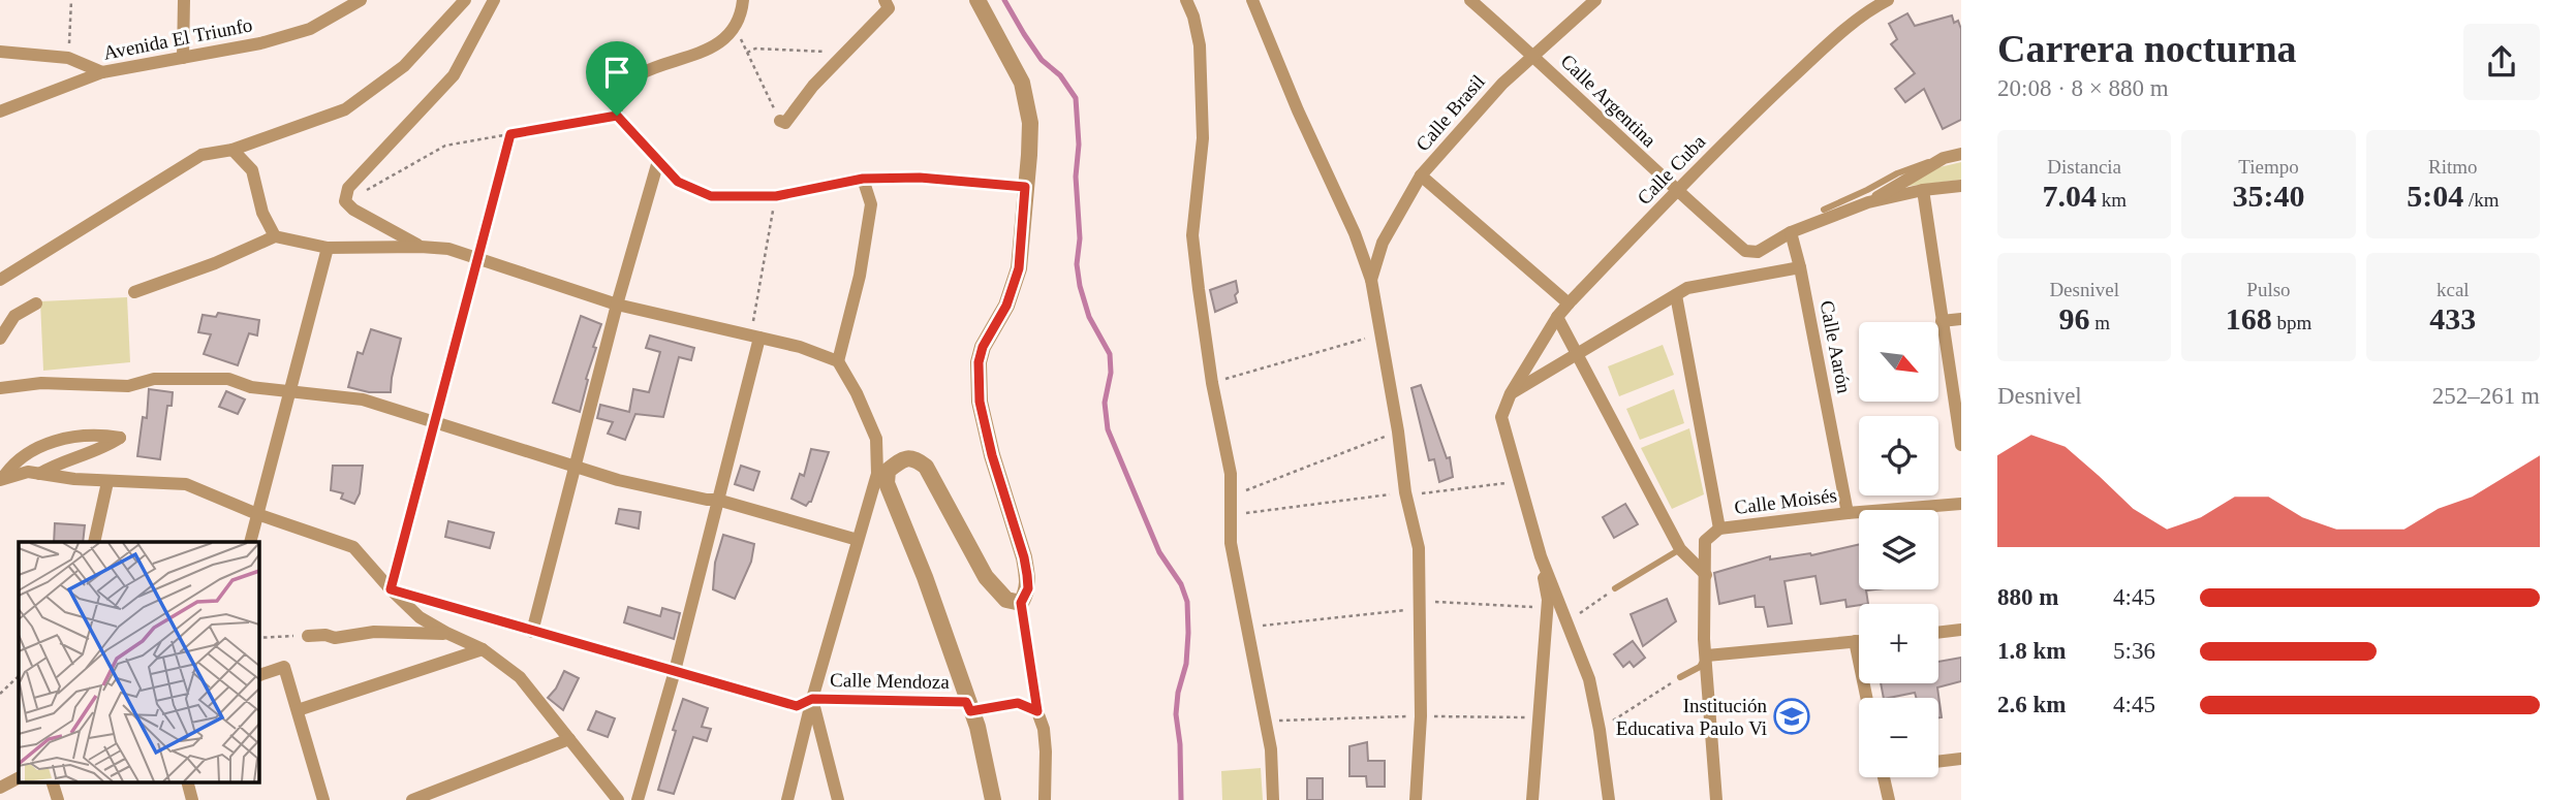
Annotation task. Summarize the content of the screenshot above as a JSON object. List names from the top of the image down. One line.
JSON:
{"streets":{"street":["Avenida El Triunfo","Calle Argentina","Calle Brasil","Calle Cuba","Calle Aarón","Calle Moisés","Calle Mendoza"]},"crossings":[["Calle Argentina","Calle Brasil"],["Calle Argentina","Calle Cuba"],["Calle Argentina","Calle Aarón"],["Calle Aarón","Calle Moisés"]],"places":{"school or university":["Institución Educativa Paulo Vi"]},"north":"bottom right","page":{"heading":["Carrera nocturna","20:08 · 8 × 880 m"],"stats":[["Distancia","7.04 km"],["Tiempo","35:40"],["Ritmo","5:04 /km"],["Desnivel","96 m"],["Pulso","168 bpm"],["kcal","433"]],"map_buttons":["+","−"],"chart":["Desnivel","252–261 m"],"list":[{"name":"880 m","note":"4:45"},{"name":"1.8 km","note":"5:36"},{"name":"2.6 km","note":"4:45"}]}}
